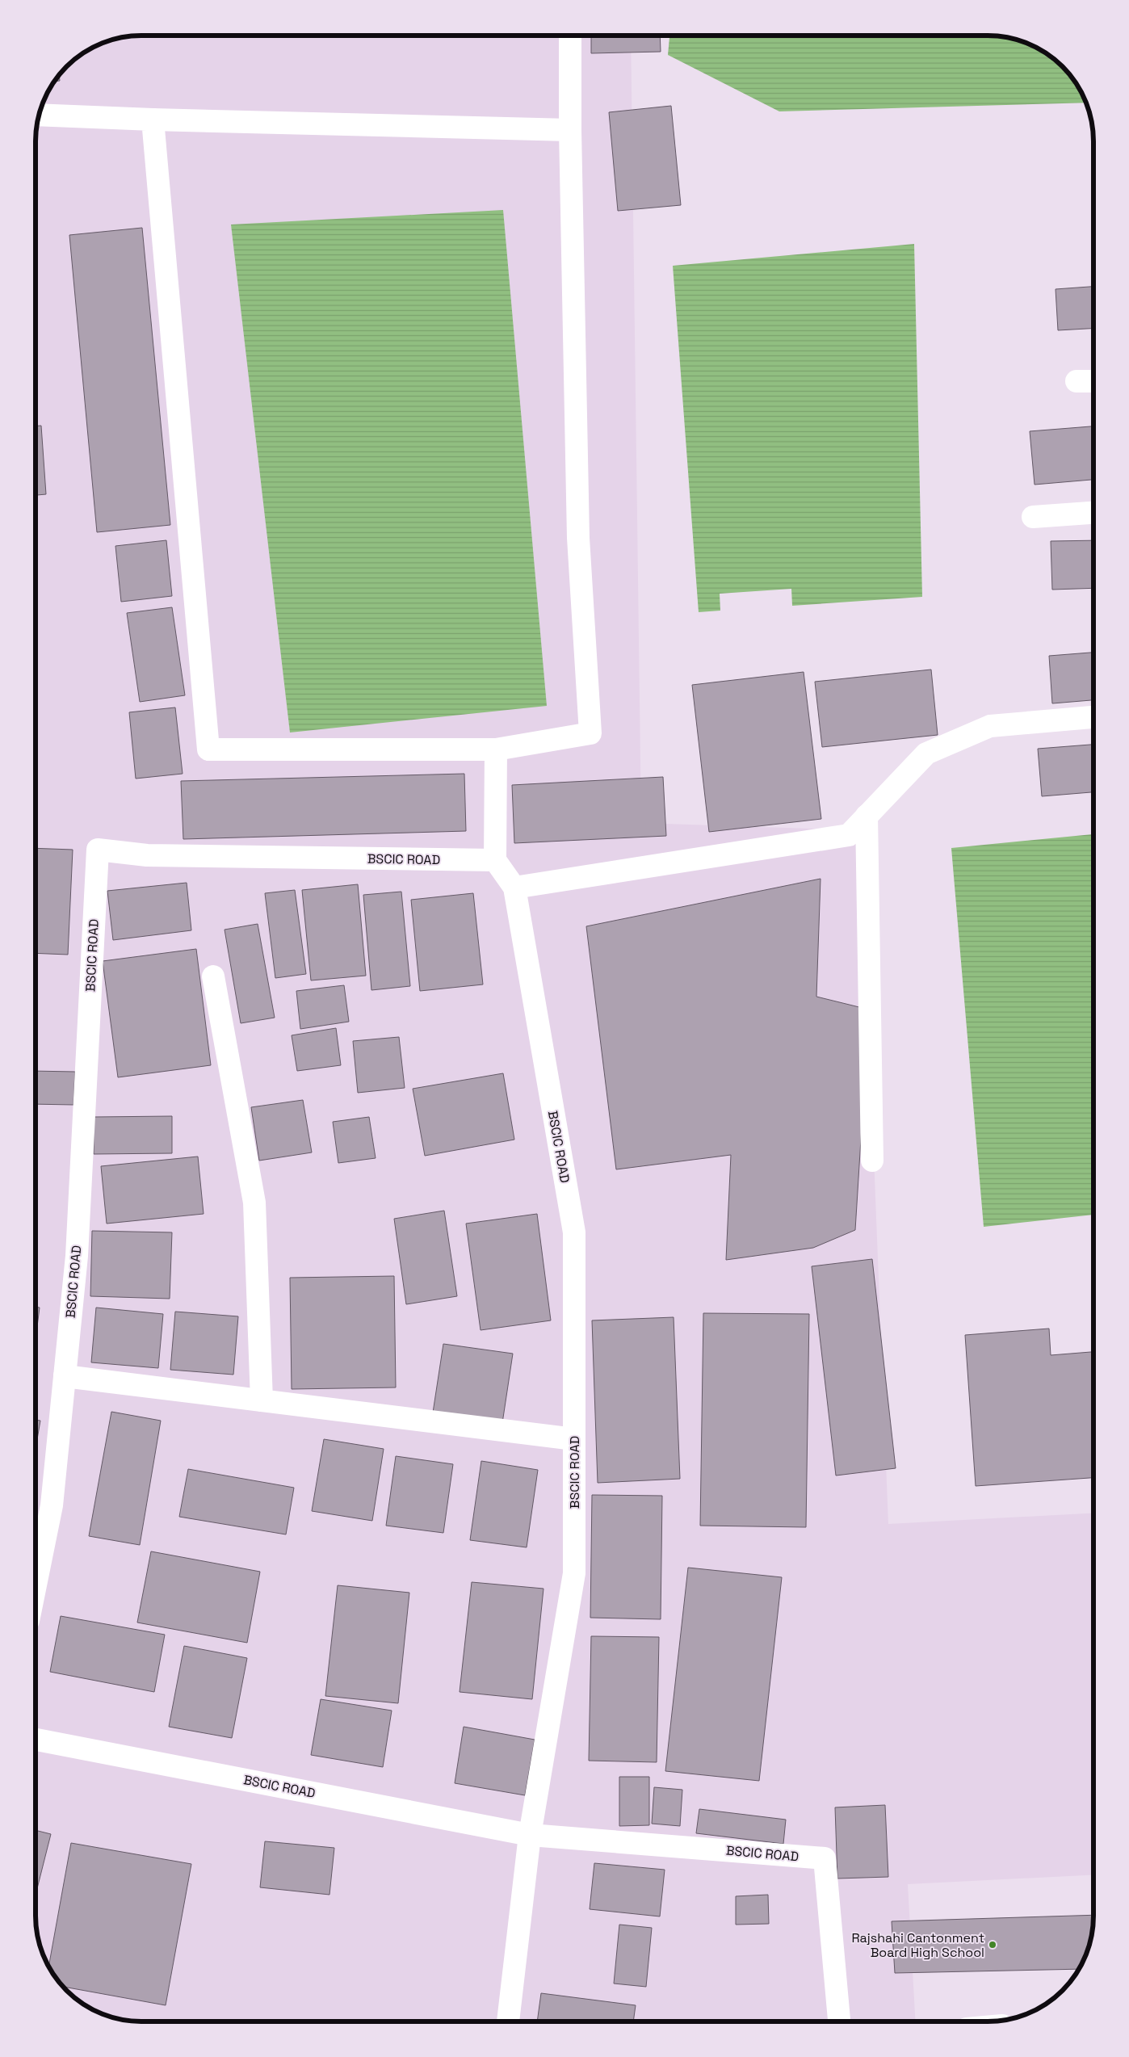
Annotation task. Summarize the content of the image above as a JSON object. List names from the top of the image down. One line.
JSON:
{"streets":{"street":["BSCIC ROAD"]},"places":["Rajshahi Cantonment Board High School"]}
